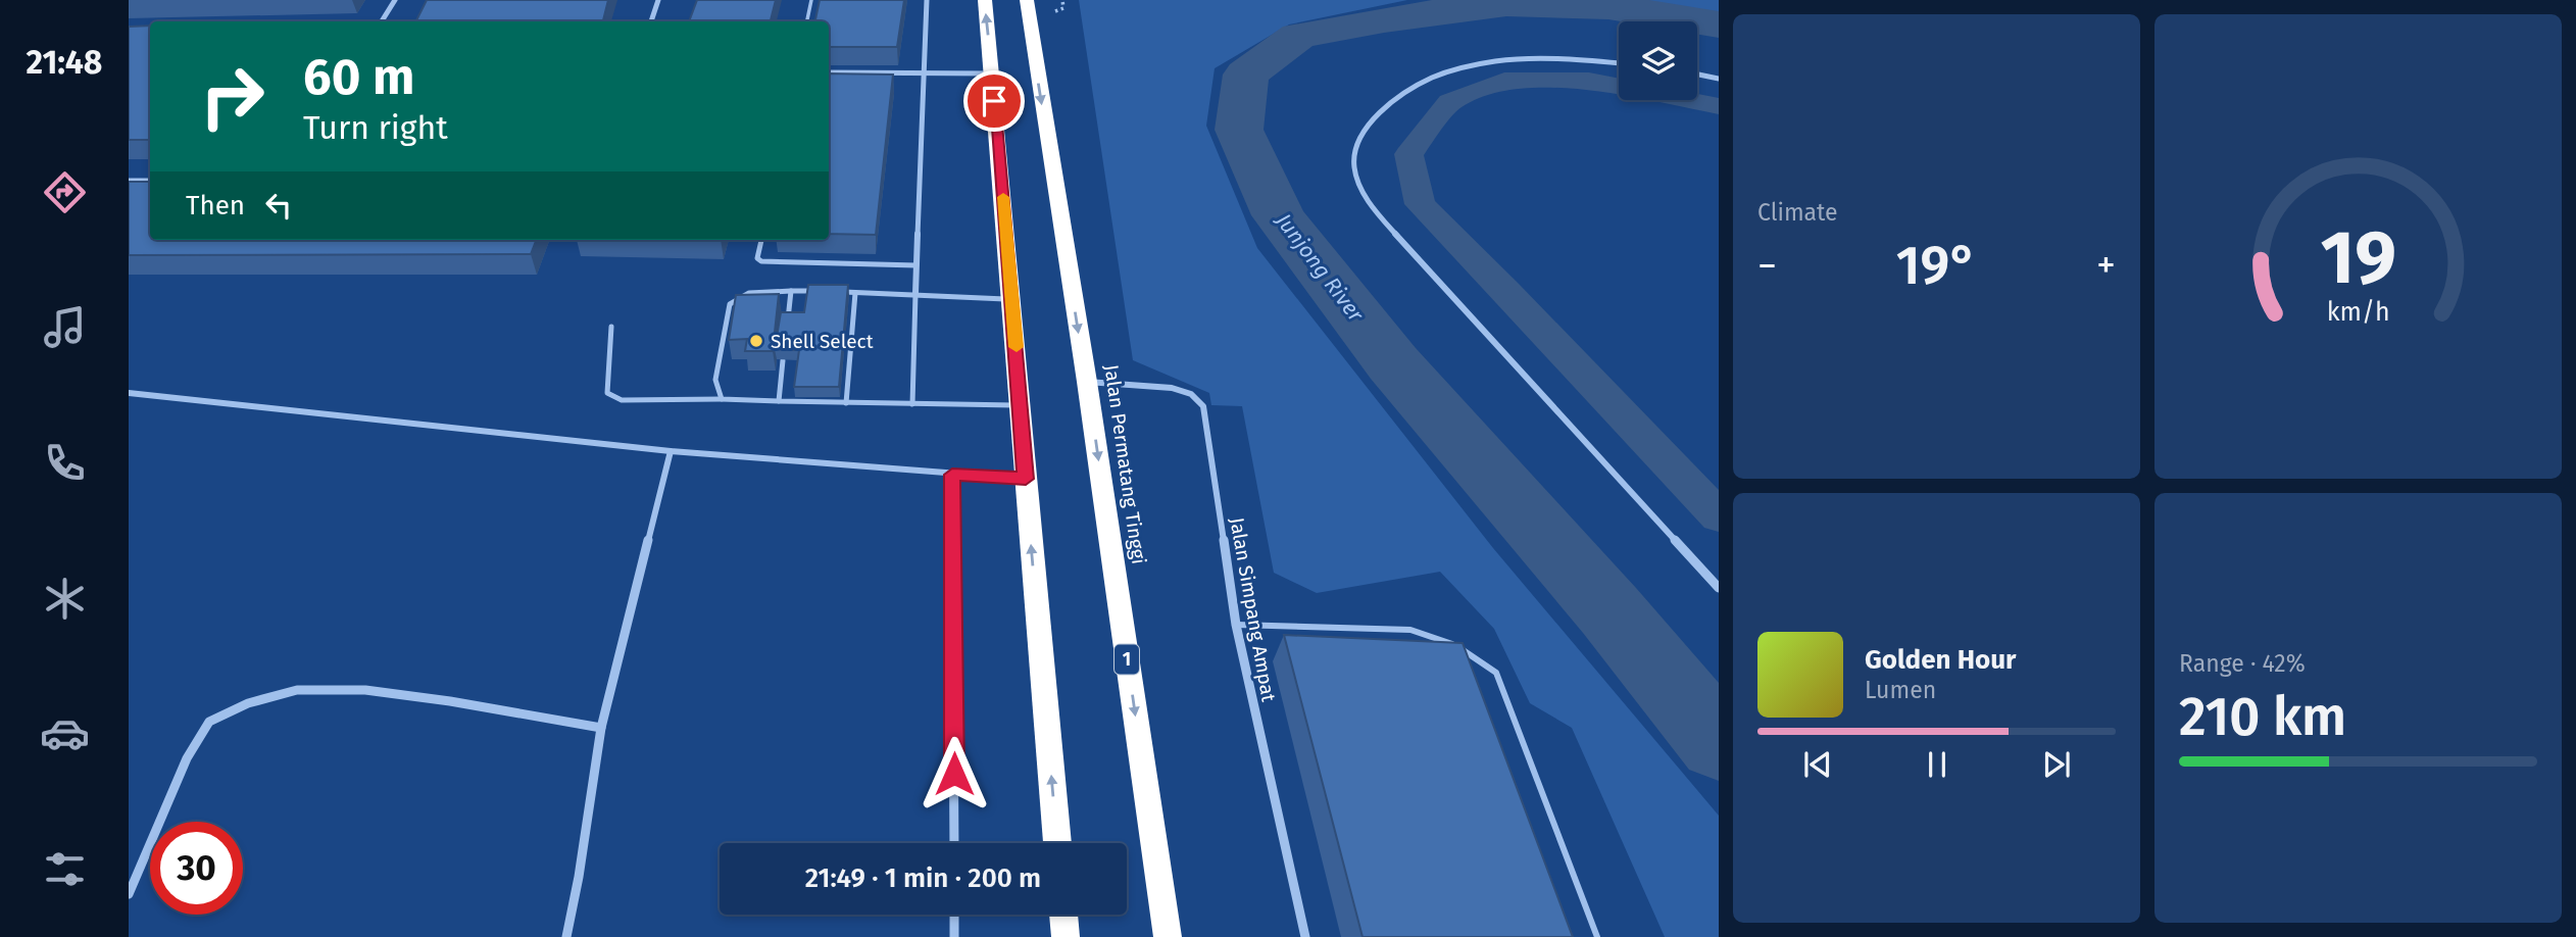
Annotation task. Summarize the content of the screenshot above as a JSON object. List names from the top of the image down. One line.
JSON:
{"streets":{"highway":["Jalan Permatang Tinggi","1"],"street":["Jalan Simpang Ampat"]},"crossings":[["Jalan Permatang Tinggi","Jalan Simpang Ampat"]],"water":["Junjong River"],"places":["Shell Select"],"page":{"tabs":"21:48","tile":["Climate",["Range · 42%","210 km"]],"turn":["60 m","Turn right"],"then":"Then","heat":["−","19°","+"],"song":["Golden Hour","Lumen"],"limit":"30","trip":"21:49 · 1 min · 200 m","gauge":["19","km/h"]}}
